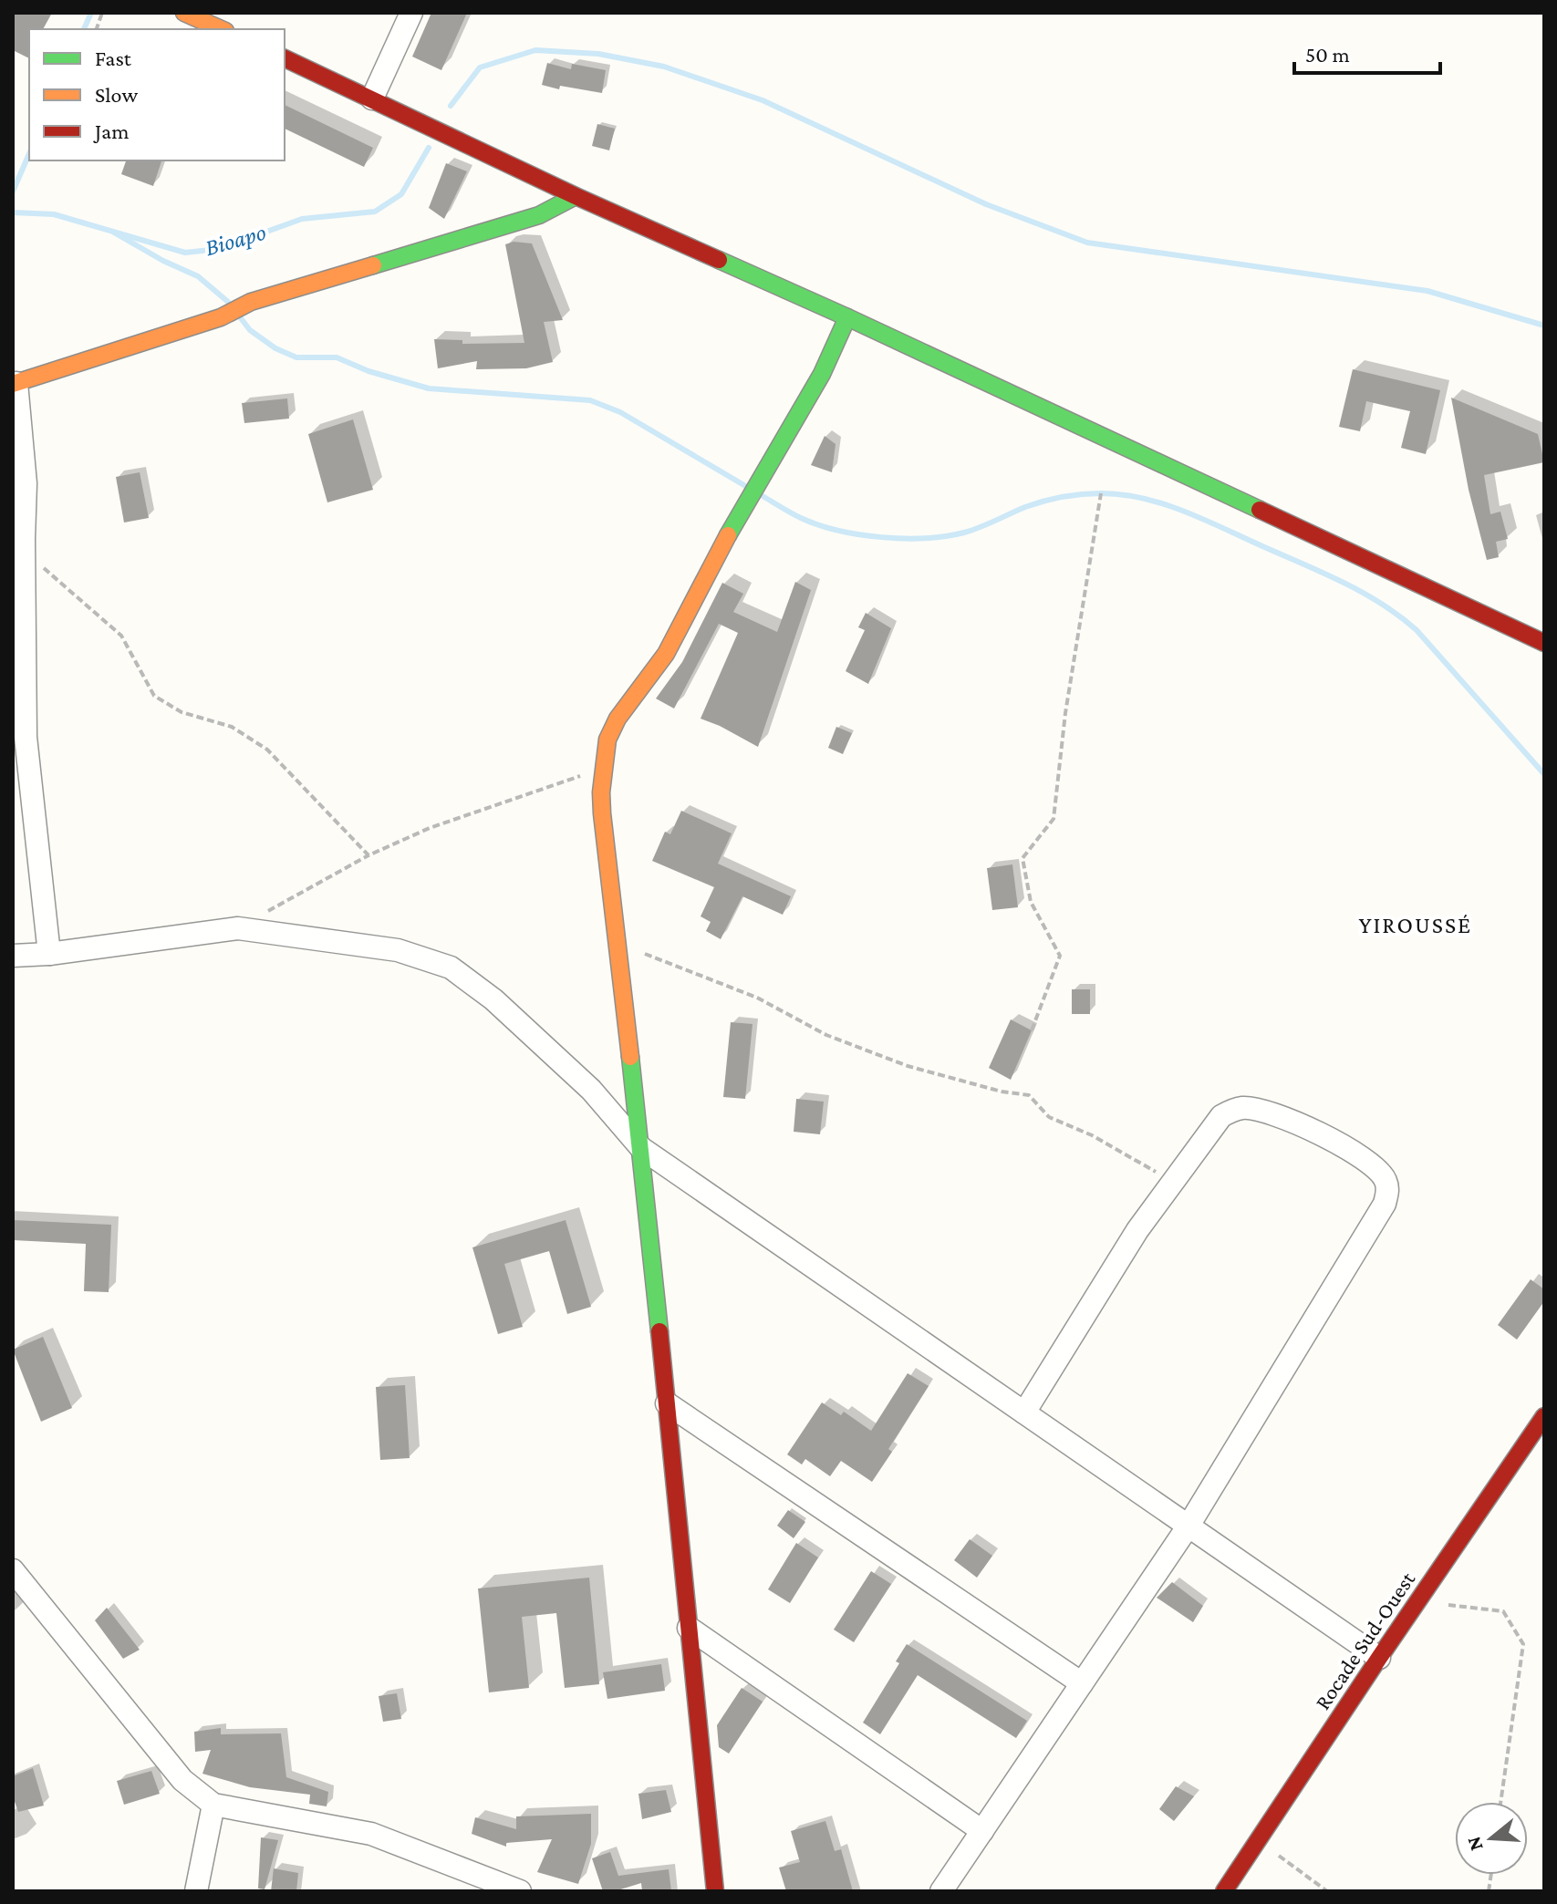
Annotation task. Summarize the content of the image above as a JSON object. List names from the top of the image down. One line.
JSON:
{"streets":{"street":["Rocade Sud-Ouest"]},"districts":["YIROUSSÉ"],"water":["Bioapo"],"legend":["Fast","Slow","Jam"],"scale_bar":"50 m","north":"left"}
